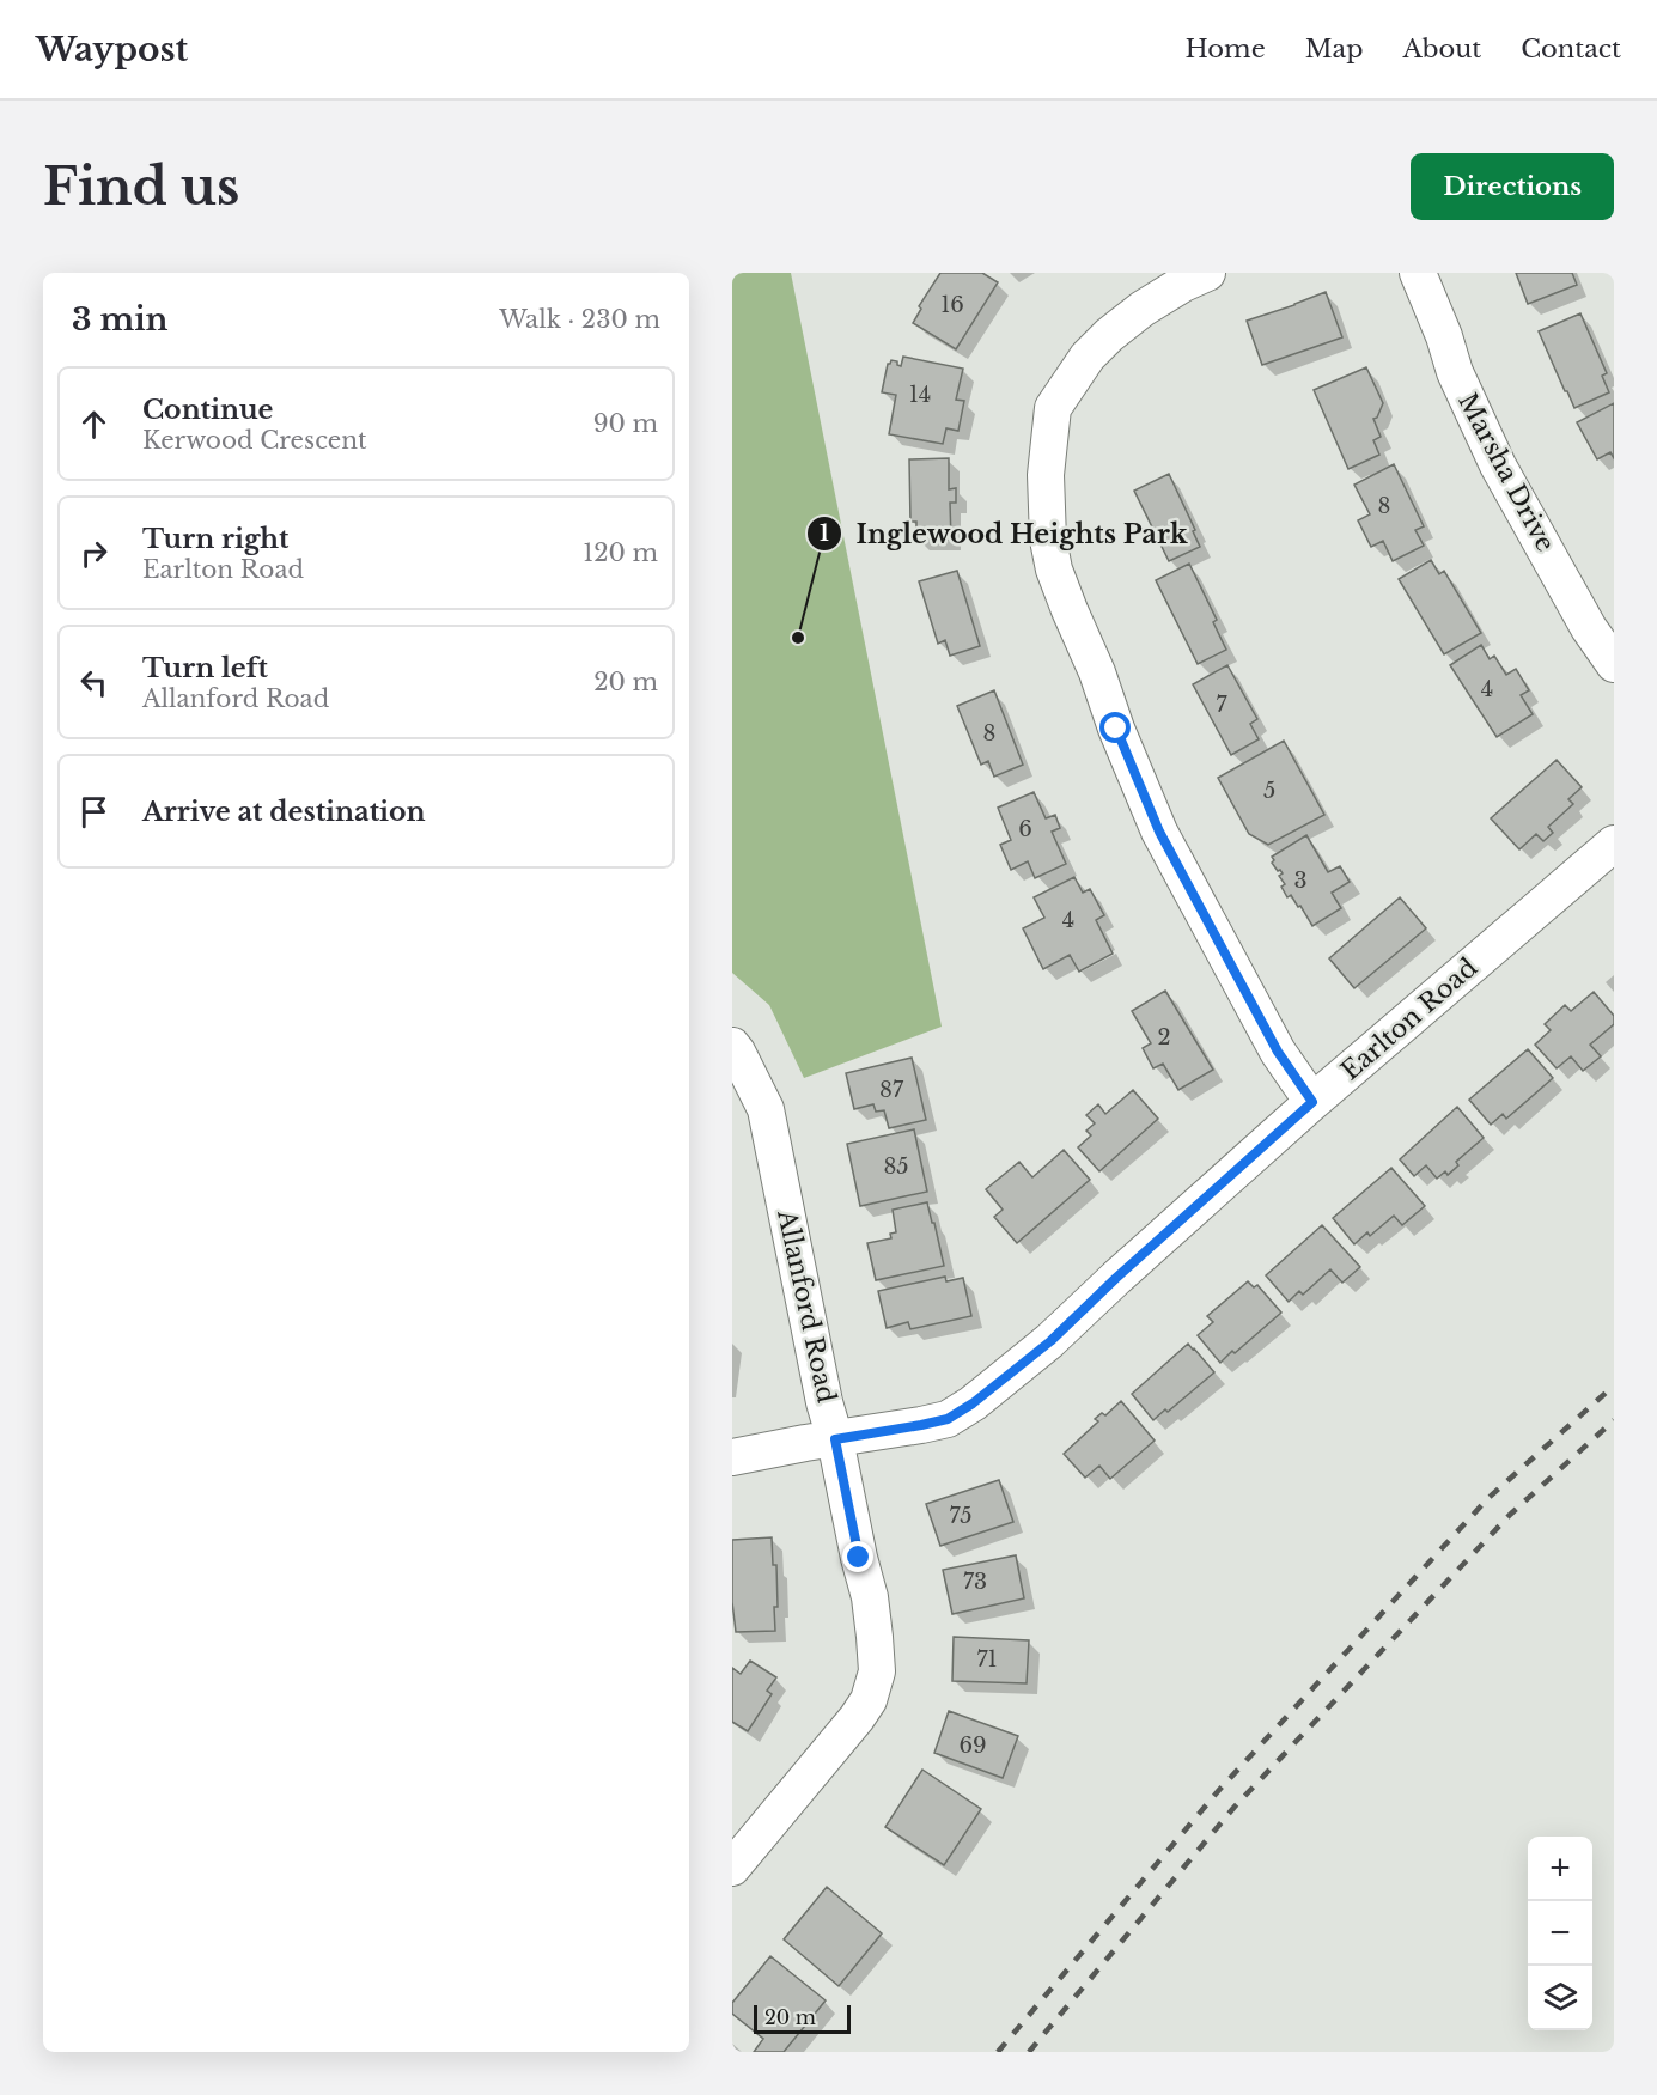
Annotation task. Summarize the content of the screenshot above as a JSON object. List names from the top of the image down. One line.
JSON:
{"streets":{"street":["Marsha Drive","Earlton Road","Allanford Road"]},"crossings":[["Earlton Road","Allanford Road"]],"places":["Inglewood Heights Park"],"house_numbers":["16","14","8","4","7","8","5","6","3","4","2","87","85","75","73","71","69"],"scale_bar":"20 m","page":{"header":"Waypost","nav":["Home","Map","About","Contact"],"buttons":"Directions","title":"Find us","heading":["3 min","Walk · 230 m"],"list":[["Continue","Kerwood Crescent","90 m"],["Turn right","Earlton Road","120 m"],["Turn left","Allanford Road","20 m"],"Arrive at destination"],"map_buttons":["+","−"],"scale":"20 m"}}
